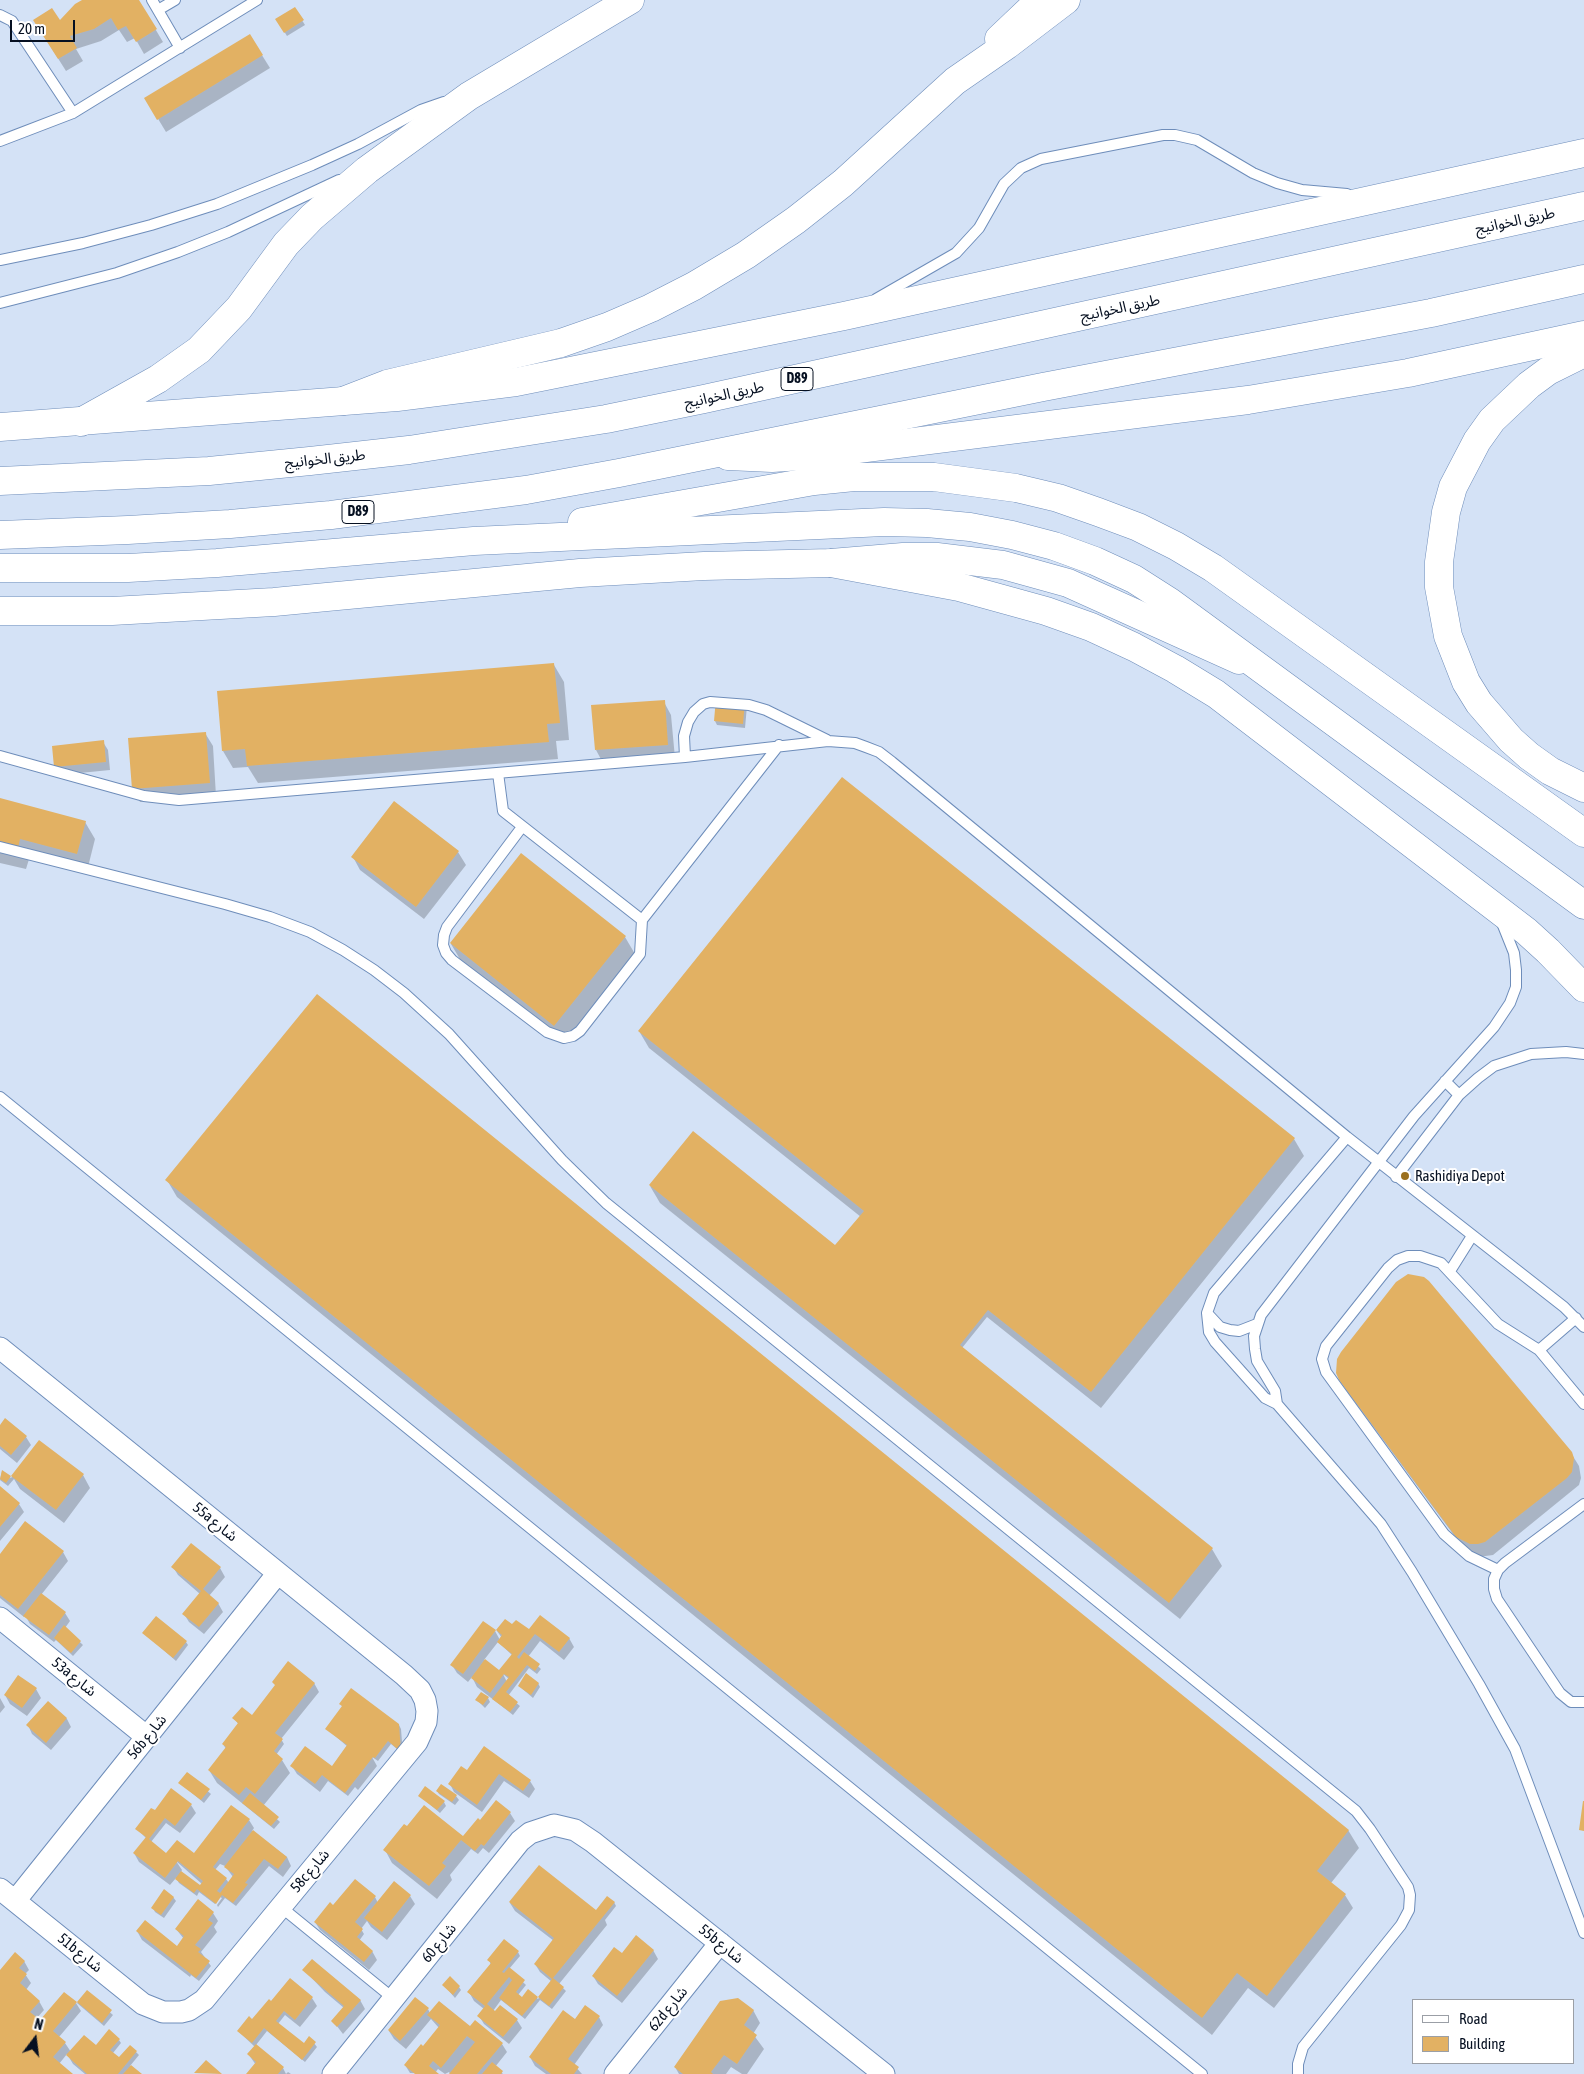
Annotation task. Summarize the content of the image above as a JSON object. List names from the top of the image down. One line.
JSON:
{"streets":{"main road":["طريق الخوانيج","D89"],"street":["55a شارع","53a شارع","56b شارع","58c شارع","شارع 60","55b شارع","51b شارع","62d شارع"]},"crossings":[["55a شارع","56b شارع"],["55a شارع","58c شارع"],["53a شارع","56b شارع"],["56b شارع","51b شارع"],["58c شارع","51b شارع"],["شارع 60","55b شارع"],["55b شارع","62d شارع"]],"places":["Rashidiya Depot"],"legend":["Road","Building"],"scale_bar":"20 m","north":"top"}
